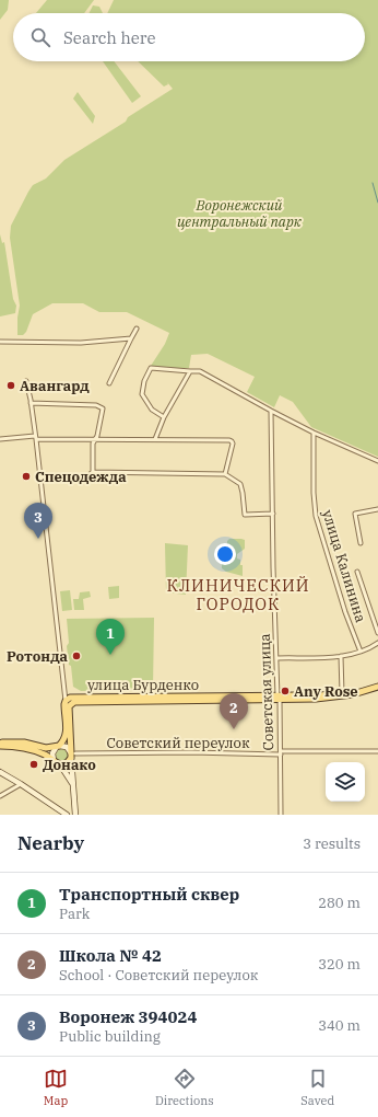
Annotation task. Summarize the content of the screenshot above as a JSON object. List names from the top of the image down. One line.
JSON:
{"streets":{"main road":["улица Бурденко"],"street":["улица Калинина","Советская улица","Советский переулок"]},"crossings":[["улица Бурденко","Советская улица"],["Советская улица","Советский переулок"]],"districts":["КЛИНИЧЕСКИЙ ГОРОДОК"],"parks":["Воронежский центральный парк"],"places":["Авангард","Спецодежда","Ротонда","Any Rose","Донако"],"page":{"search":"Search here","pins":["3","1","2"],"heading":["Nearby","3 results"],"list":[{"mark":"1","name":"Транспортный сквер","note":"Park","value":"280 m"},{"mark":"2","name":"Школа № 42","note":"School · Советский переулок","value":"320 m"},{"mark":"3","name":"Воронеж 394024","note":"Public building","value":"340 m"}],"nav":["Map","Directions","Saved"]}}
